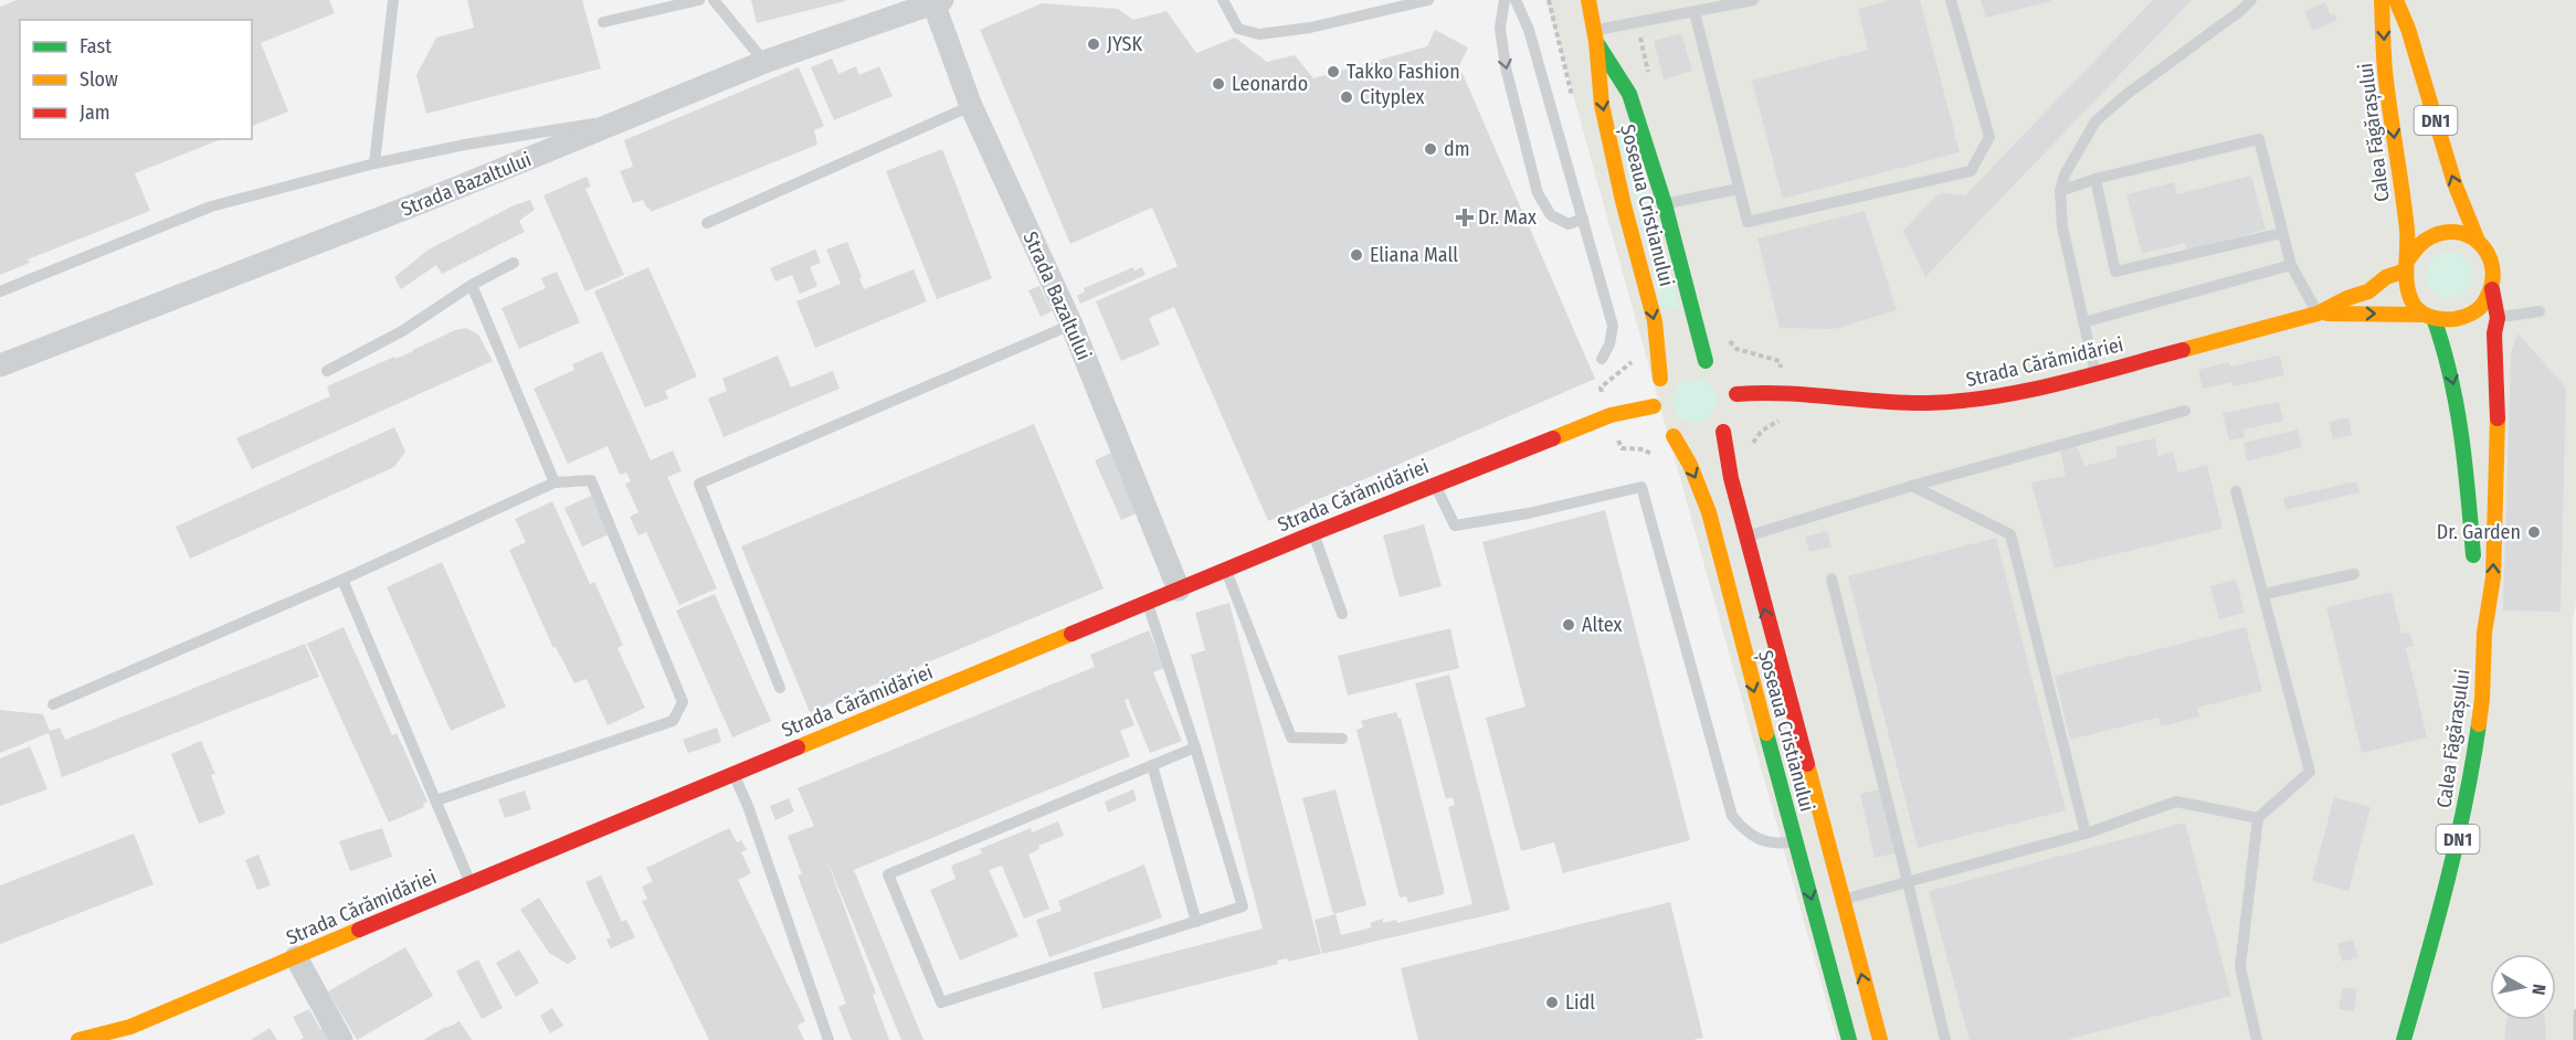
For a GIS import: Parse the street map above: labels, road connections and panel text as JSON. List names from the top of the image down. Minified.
{"streets":{"street":["DN1","Calea Făgărașului","Strada Bazaltului","Șoseaua Cristianului","Strada Cărămidăriei"]},"crossings":[["Calea Făgărașului","Strada Cărămidăriei"],["Strada Bazaltului","Strada Cărămidăriei"],["Șoseaua Cristianului","Strada Cărămidăriei"]],"places":{"other":["JYSK","Takko Fashion","Leonardo","Cityplex","dm","Eliana Mall","Dr. Garden","Altex","Lidl"],"health":["Dr. Max"]},"legend":["Fast","Slow","Jam"],"north":"right"}
